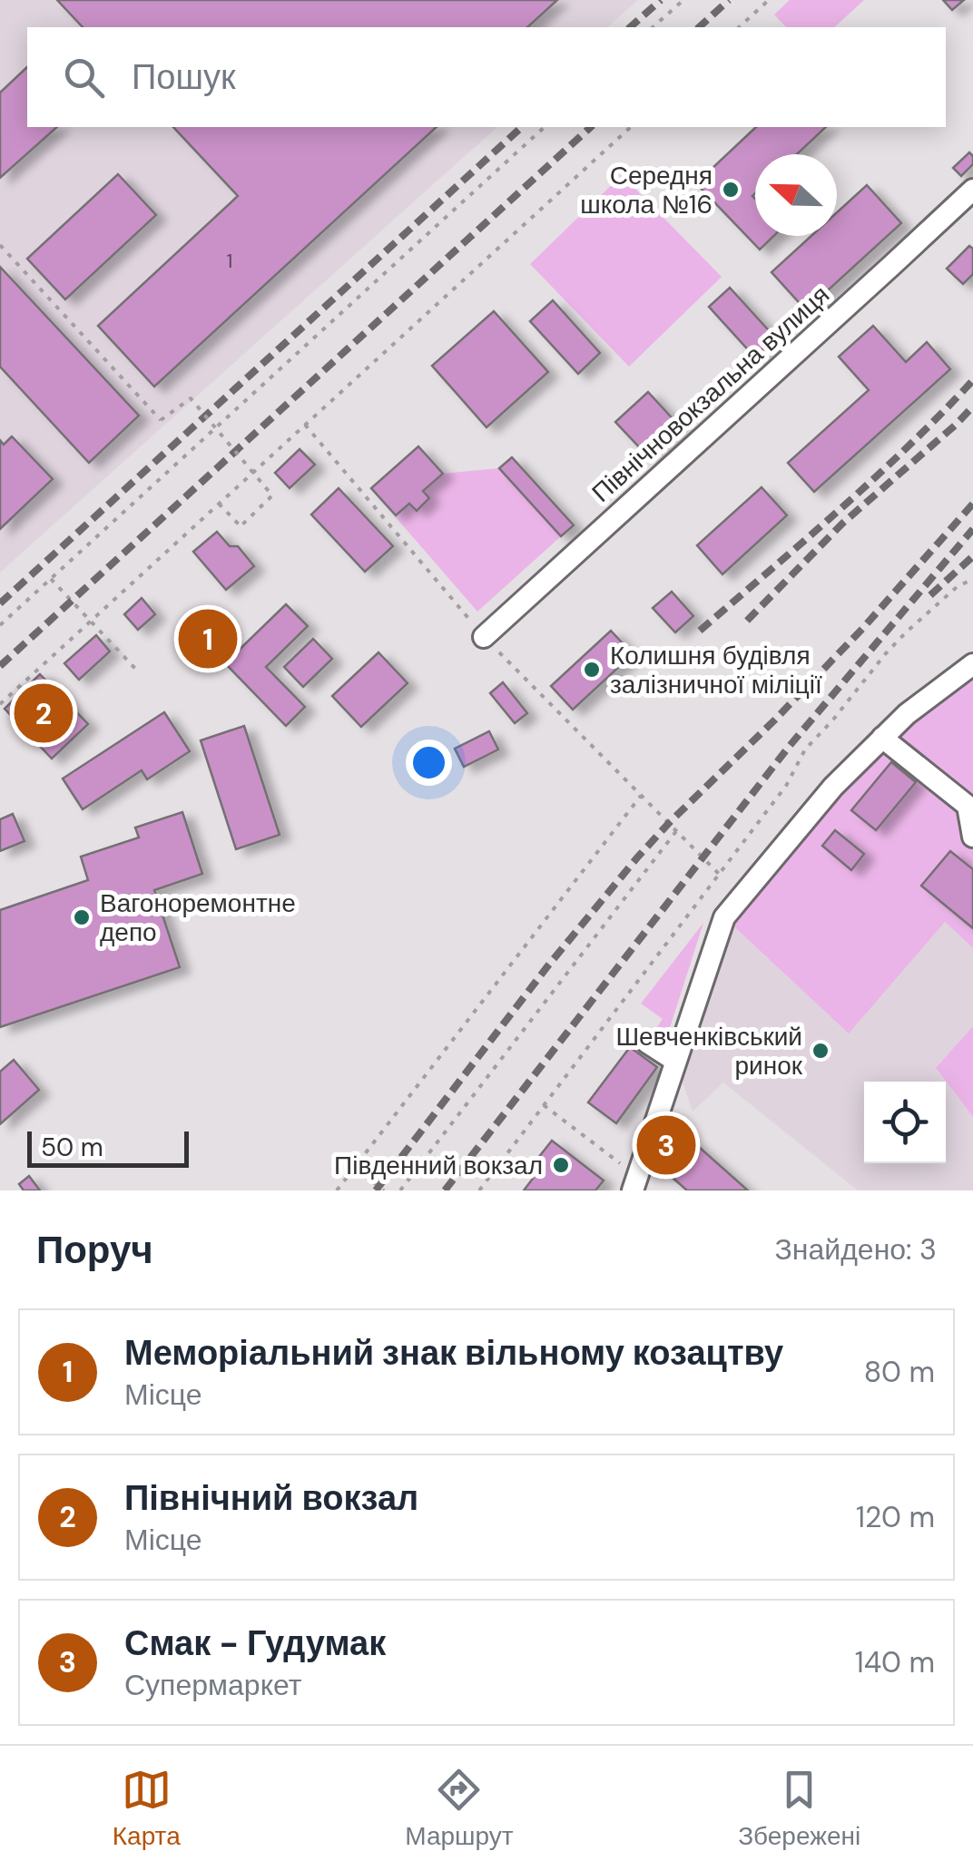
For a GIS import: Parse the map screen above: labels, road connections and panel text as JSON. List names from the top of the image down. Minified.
{"streets":{"street":["Північновокзальна вулиця"]},"places":["Середня школа №16","Колишня будівля залізничної міліції","Вагоноремонтне депо","Шевченківський ринок","Південний вокзал"],"house_numbers":["1"],"scale_bar":"50 m","north":"left","page":{"search":"Пошук","pins":["1","2","3"],"scale":"50 m","heading":["Поруч","Знайдено: 3"],"list":[{"mark":"1","name":"Меморіальний знак вільному козацтву","note":"Місце","value":"80 m"},{"mark":"2","name":"Північний вокзал","note":"Місце","value":"120 m"},{"mark":"3","name":"Смак - Гудумак","note":"Супермаркет","value":"140 m"}],"nav":["Карта","Маршрут","Збережені"]}}
